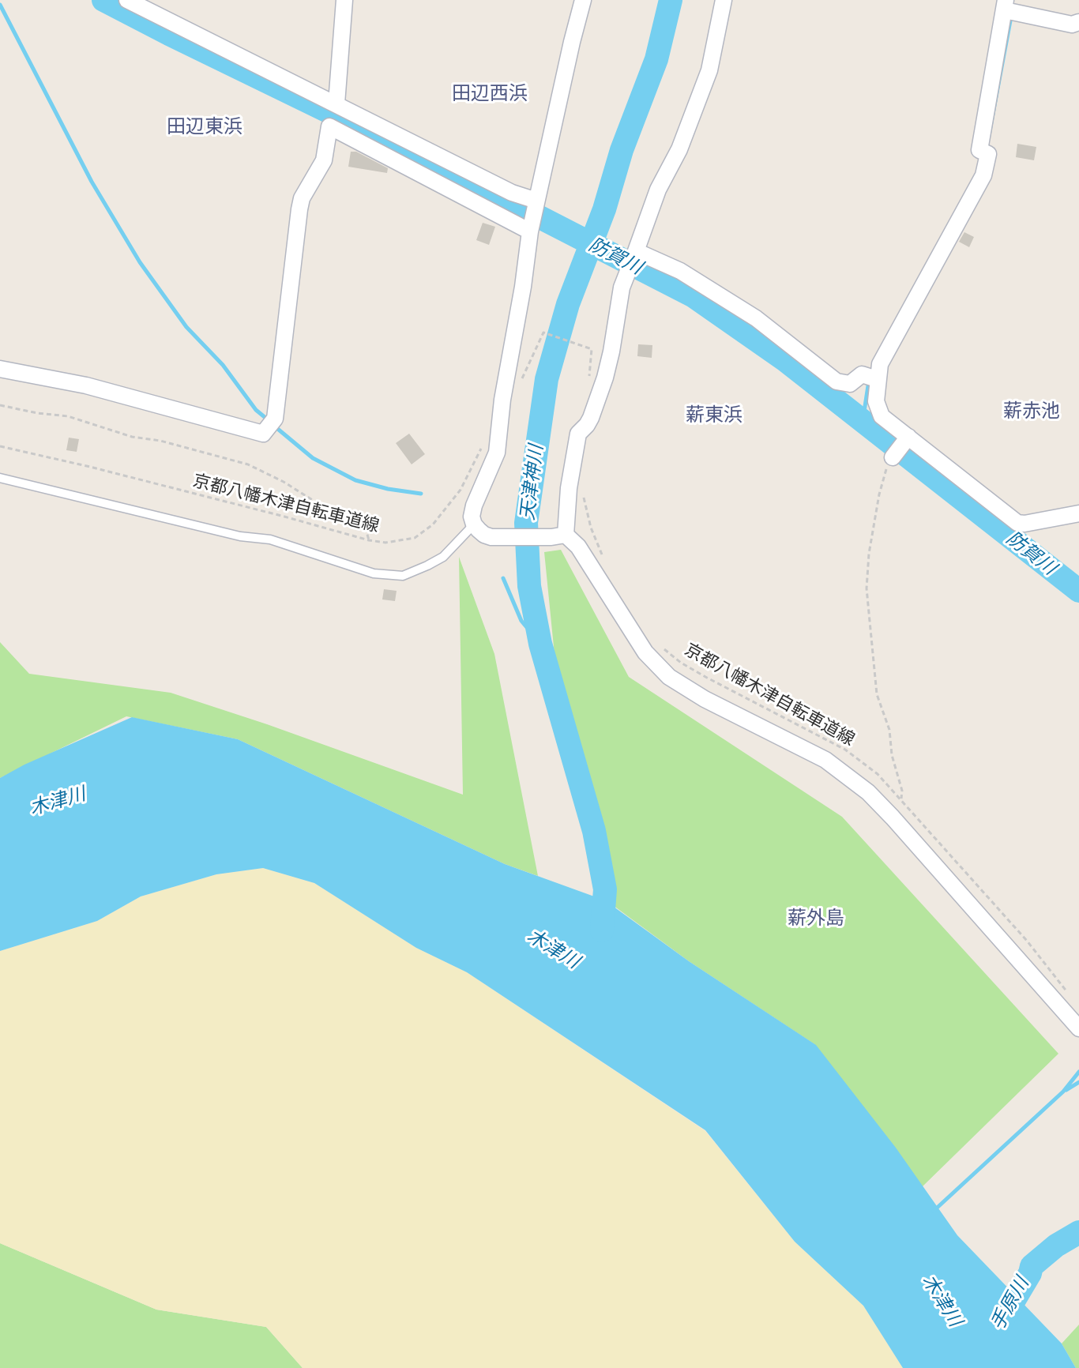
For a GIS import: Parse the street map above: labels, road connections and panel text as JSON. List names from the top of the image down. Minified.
{"streets":{"path":["京都八幡木津自転車道線"]},"districts":["田辺西浜","田辺東浜","薪赤池","薪東浜","薪外島"],"water":["防賀川","天津神川","木津川","手原川"]}
